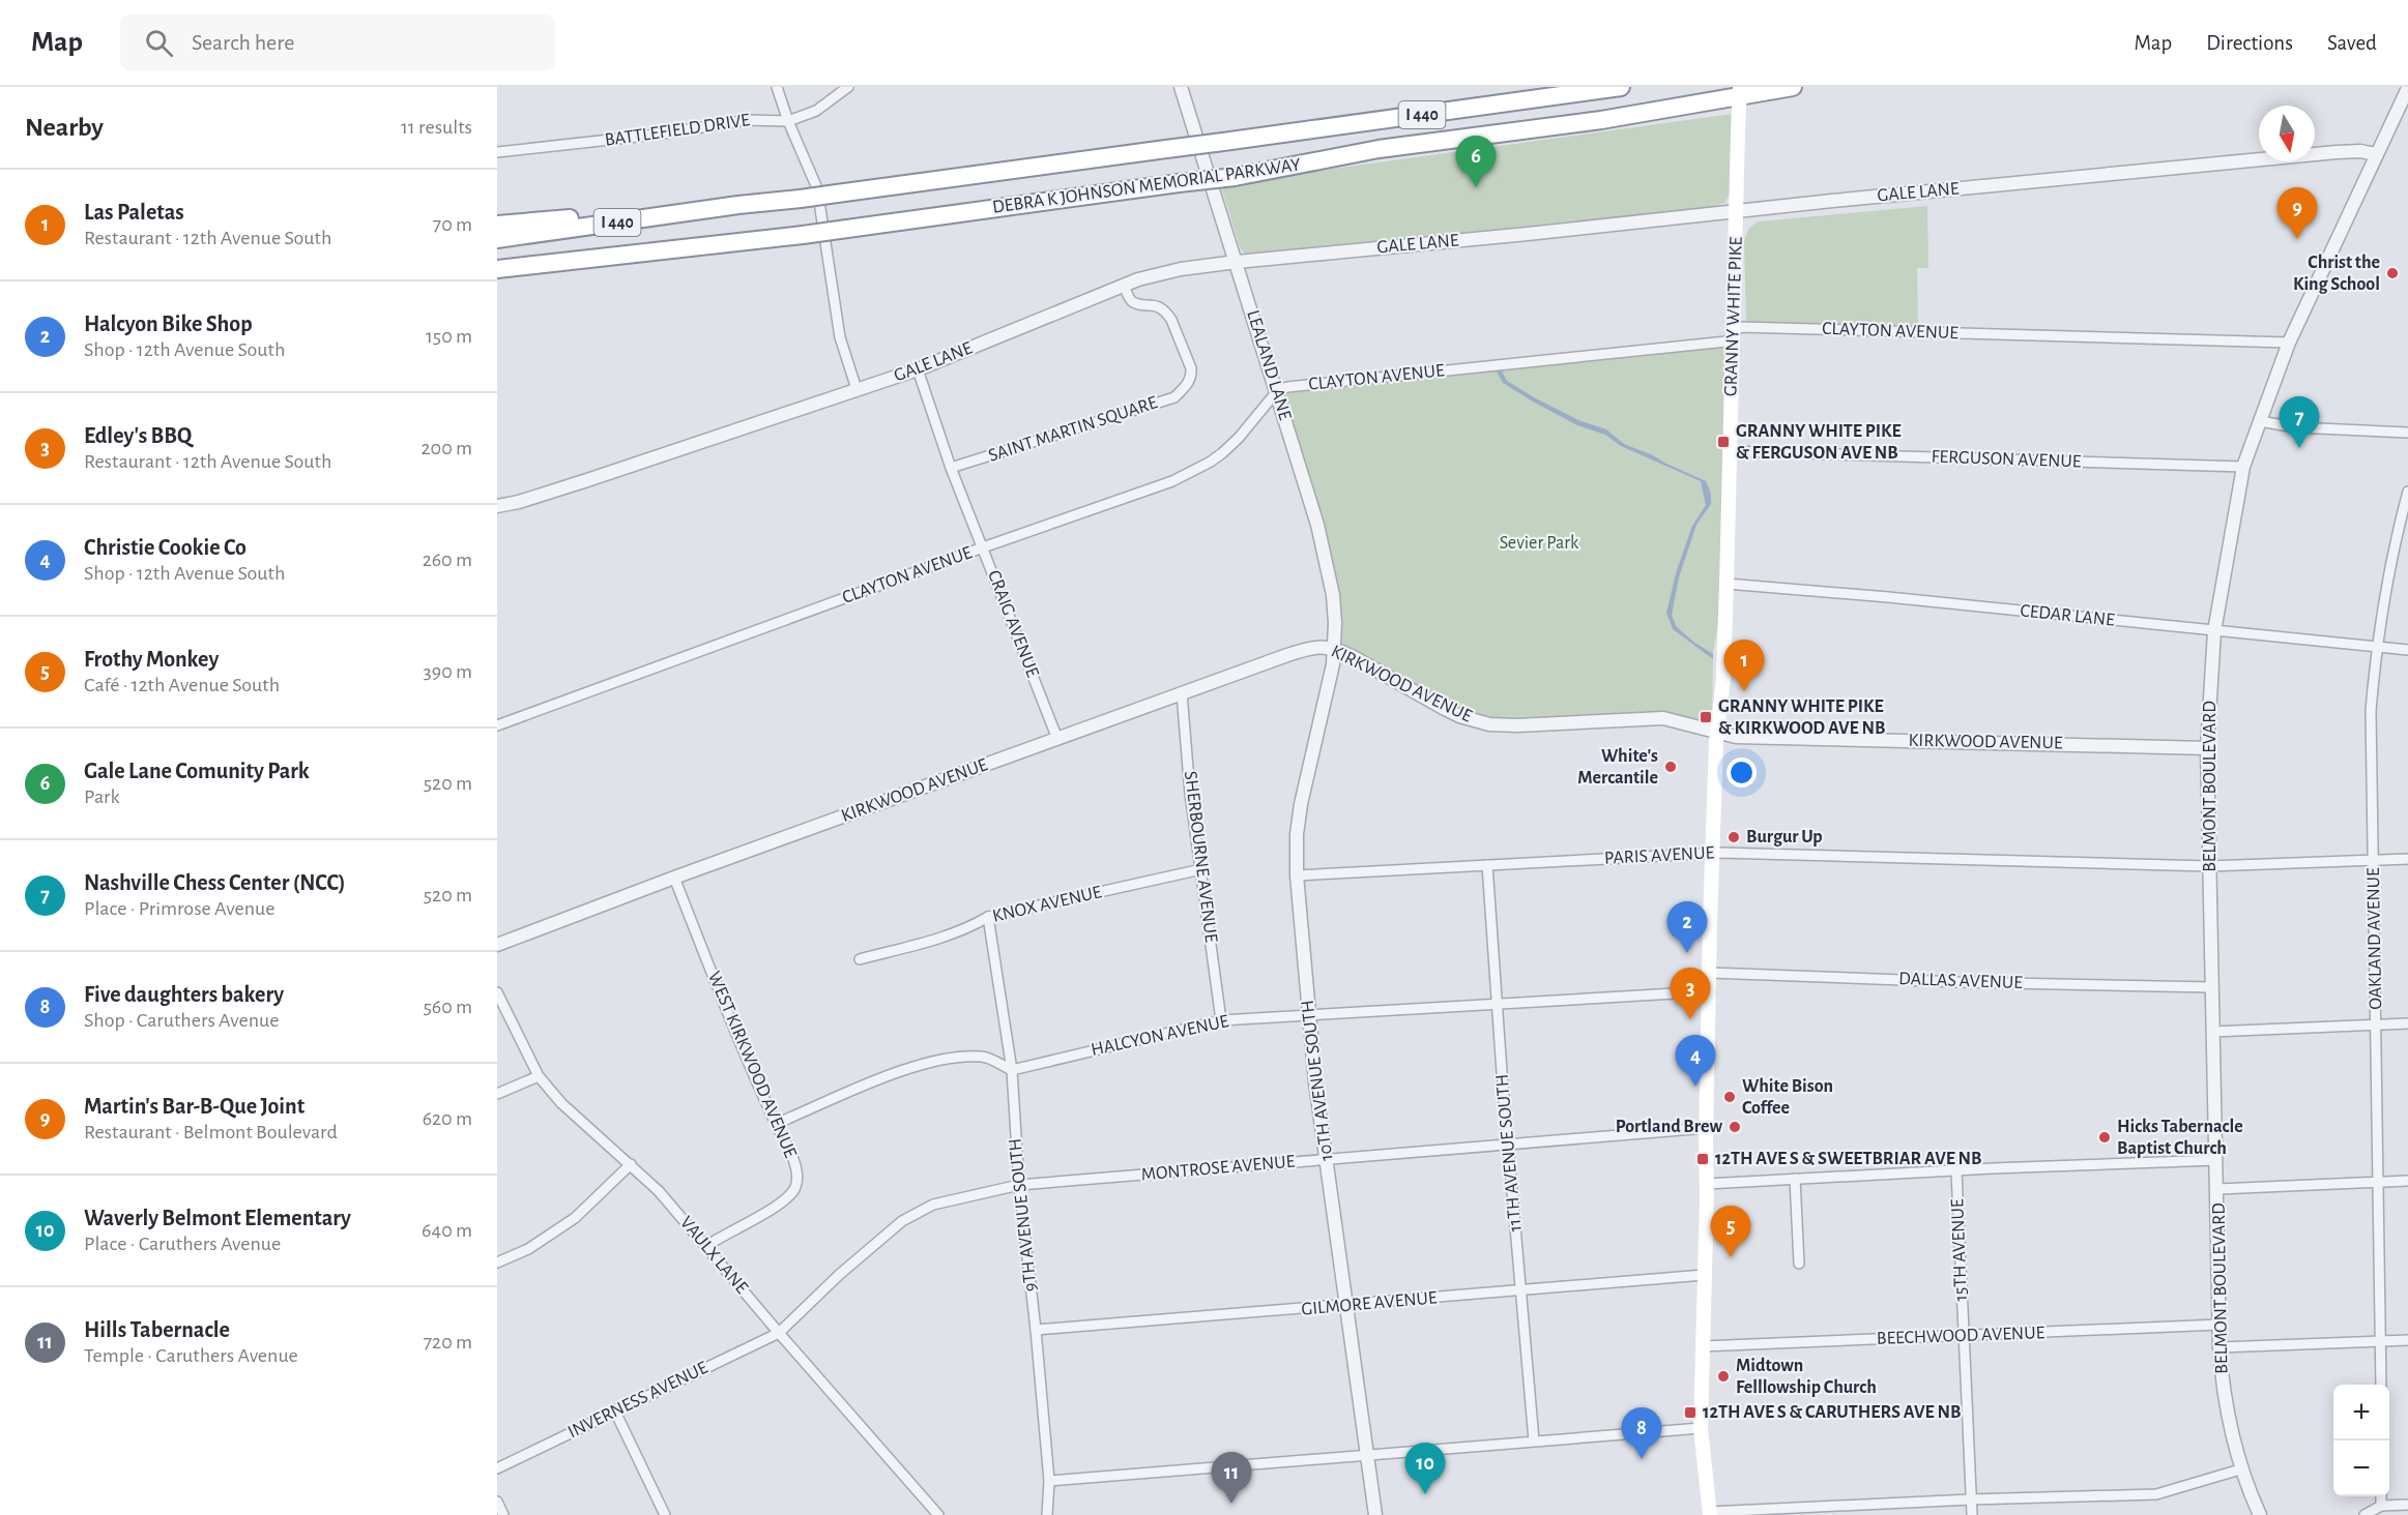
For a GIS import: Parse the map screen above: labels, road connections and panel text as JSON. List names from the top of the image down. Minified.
{"streets":{"highway":["I 440","DEBRA K JOHNSON MEMORIAL PARKWAY"],"main road":["GRANNY WHITE PIKE"],"street":["BATTLEFIELD DRIVE","GALE LANE","CLAYTON AVENUE","LEALAND LANE","SAINT MARTIN SQUARE","FERGUSON AVENUE","CEDAR LANE","CRAIG AVENUE","KIRKWOOD AVENUE","BELMONT BOULEVARD","PARIS AVENUE","SHERBOURNE AVENUE","KNOX AVENUE","OAKLAND AVENUE","DALLAS AVENUE","HALCYON AVENUE","WEST KIRKWOOD AVENUE","10TH AVENUE SOUTH","11TH AVENUE SOUTH","MONTROSE AVENUE","9TH AVENUE SOUTH","15TH AVENUE","VAULX LANE","GILMORE AVENUE","BEECHWOOD AVENUE","INVERNESS AVENUE"]},"crossings":[["GALE LANE","GRANNY WHITE PIKE"],["GALE LANE","LEALAND LANE"],["GALE LANE","SAINT MARTIN SQUARE"],["GALE LANE","CRAIG AVENUE"],["GALE LANE","BELMONT BOULEVARD"],["GRANNY WHITE PIKE","CLAYTON AVENUE"],["GRANNY WHITE PIKE","FERGUSON AVENUE"],["GRANNY WHITE PIKE","CEDAR LANE"],["GRANNY WHITE PIKE","KIRKWOOD AVENUE"],["GRANNY WHITE PIKE","PARIS AVENUE"],["GRANNY WHITE PIKE","DALLAS AVENUE"],["GRANNY WHITE PIKE","HALCYON AVENUE"],["GRANNY WHITE PIKE","MONTROSE AVENUE"],["GRANNY WHITE PIKE","GILMORE AVENUE"],["GRANNY WHITE PIKE","BEECHWOOD AVENUE"],["CLAYTON AVENUE","LEALAND LANE"],["CLAYTON AVENUE","CRAIG AVENUE"],["CLAYTON AVENUE","BELMONT BOULEVARD"],["LEALAND LANE","KIRKWOOD AVENUE"],["LEALAND LANE","10TH AVENUE SOUTH"],["SAINT MARTIN SQUARE","CRAIG AVENUE"],["FERGUSON AVENUE","BELMONT BOULEVARD"],["CEDAR LANE","BELMONT BOULEVARD"],["CEDAR LANE","OAKLAND AVENUE"],["CRAIG AVENUE","KIRKWOOD AVENUE"],["KIRKWOOD AVENUE","BELMONT BOULEVARD"],["KIRKWOOD AVENUE","SHERBOURNE AVENUE"],["KIRKWOOD AVENUE","WEST KIRKWOOD AVENUE"],["KIRKWOOD AVENUE","10TH AVENUE SOUTH"],["BELMONT BOULEVARD","PARIS AVENUE"],["BELMONT BOULEVARD","DALLAS AVENUE"],["BELMONT BOULEVARD","BEECHWOOD AVENUE"],["PARIS AVENUE","OAKLAND AVENUE"],["PARIS AVENUE","10TH AVENUE SOUTH"],["PARIS AVENUE","11TH AVENUE SOUTH"],["SHERBOURNE AVENUE","KNOX AVENUE"],["SHERBOURNE AVENUE","HALCYON AVENUE"],["KNOX AVENUE","9TH AVENUE SOUTH"],["HALCYON AVENUE","10TH AVENUE SOUTH"],["HALCYON AVENUE","11TH AVENUE SOUTH"],["HALCYON AVENUE","9TH AVENUE SOUTH"],["WEST KIRKWOOD AVENUE","VAULX LANE"],["10TH AVENUE SOUTH","MONTROSE AVENUE"],["10TH AVENUE SOUTH","GILMORE AVENUE"],["11TH AVENUE SOUTH","MONTROSE AVENUE"],["11TH AVENUE SOUTH","GILMORE AVENUE"],["MONTROSE AVENUE","9TH AVENUE SOUTH"],["MONTROSE AVENUE","VAULX LANE"],["MONTROSE AVENUE","INVERNESS AVENUE"],["9TH AVENUE SOUTH","GILMORE AVENUE"],["15TH AVENUE","BEECHWOOD AVENUE"],["VAULX LANE","INVERNESS AVENUE"]],"parks":["Sevier Park"],"places":{"other":["Christ the King School","White's Mercantile","Burgur Up","White Bison Coffee","Portland Brew","Hicks Tabernacle Baptist Church","Midtown Felllowship Church"],"transit":["GRANNY WHITE PIKE & FERGUSON AVE NB","GRANNY WHITE PIKE & KIRKWOOD AVE NB","12TH AVE S & SWEETBRIAR AVE NB","12TH AVE S & CARUTHERS AVE NB"]},"north":"bottom","page":{"header":"Map","search":"Search here","nav":["Map","Directions","Saved"],"heading":["Nearby","11 results"],"pins":["6","9","7","1","2","3","4","5","8","10","11"],"list":[{"mark":"1","name":"Las Paletas","note":"Restaurant · 12th Avenue South","value":"70 m"},{"mark":"2","name":"Halcyon Bike Shop","note":"Shop · 12th Avenue South","value":"150 m"},{"mark":"3","name":"Edley's BBQ","note":"Restaurant · 12th Avenue South","value":"200 m"},{"mark":"4","name":"Christie Cookie Co","note":"Shop · 12th Avenue South","value":"260 m"},{"mark":"5","name":"Frothy Monkey","note":"Café · 12th Avenue South","value":"390 m"},{"mark":"6","name":"Gale Lane Comunity Park","note":"Park","value":"520 m"},{"mark":"7","name":"Nashville Chess Center (NCC)","note":"Place · Primrose Avenue","value":"520 m"},{"mark":"8","name":"Five daughters bakery","note":"Shop · Caruthers Avenue","value":"560 m"},{"mark":"9","name":"Martin's Bar-B-Que Joint","note":"Restaurant · Belmont Boulevard","value":"620 m"},{"mark":"10","name":"Waverly Belmont Elementary","note":"Place · Caruthers Avenue","value":"640 m"},{"mark":"11","name":"Hills Tabernacle","note":"Temple · Caruthers Avenue","value":"720 m"}],"map_buttons":["+","−"]}}
